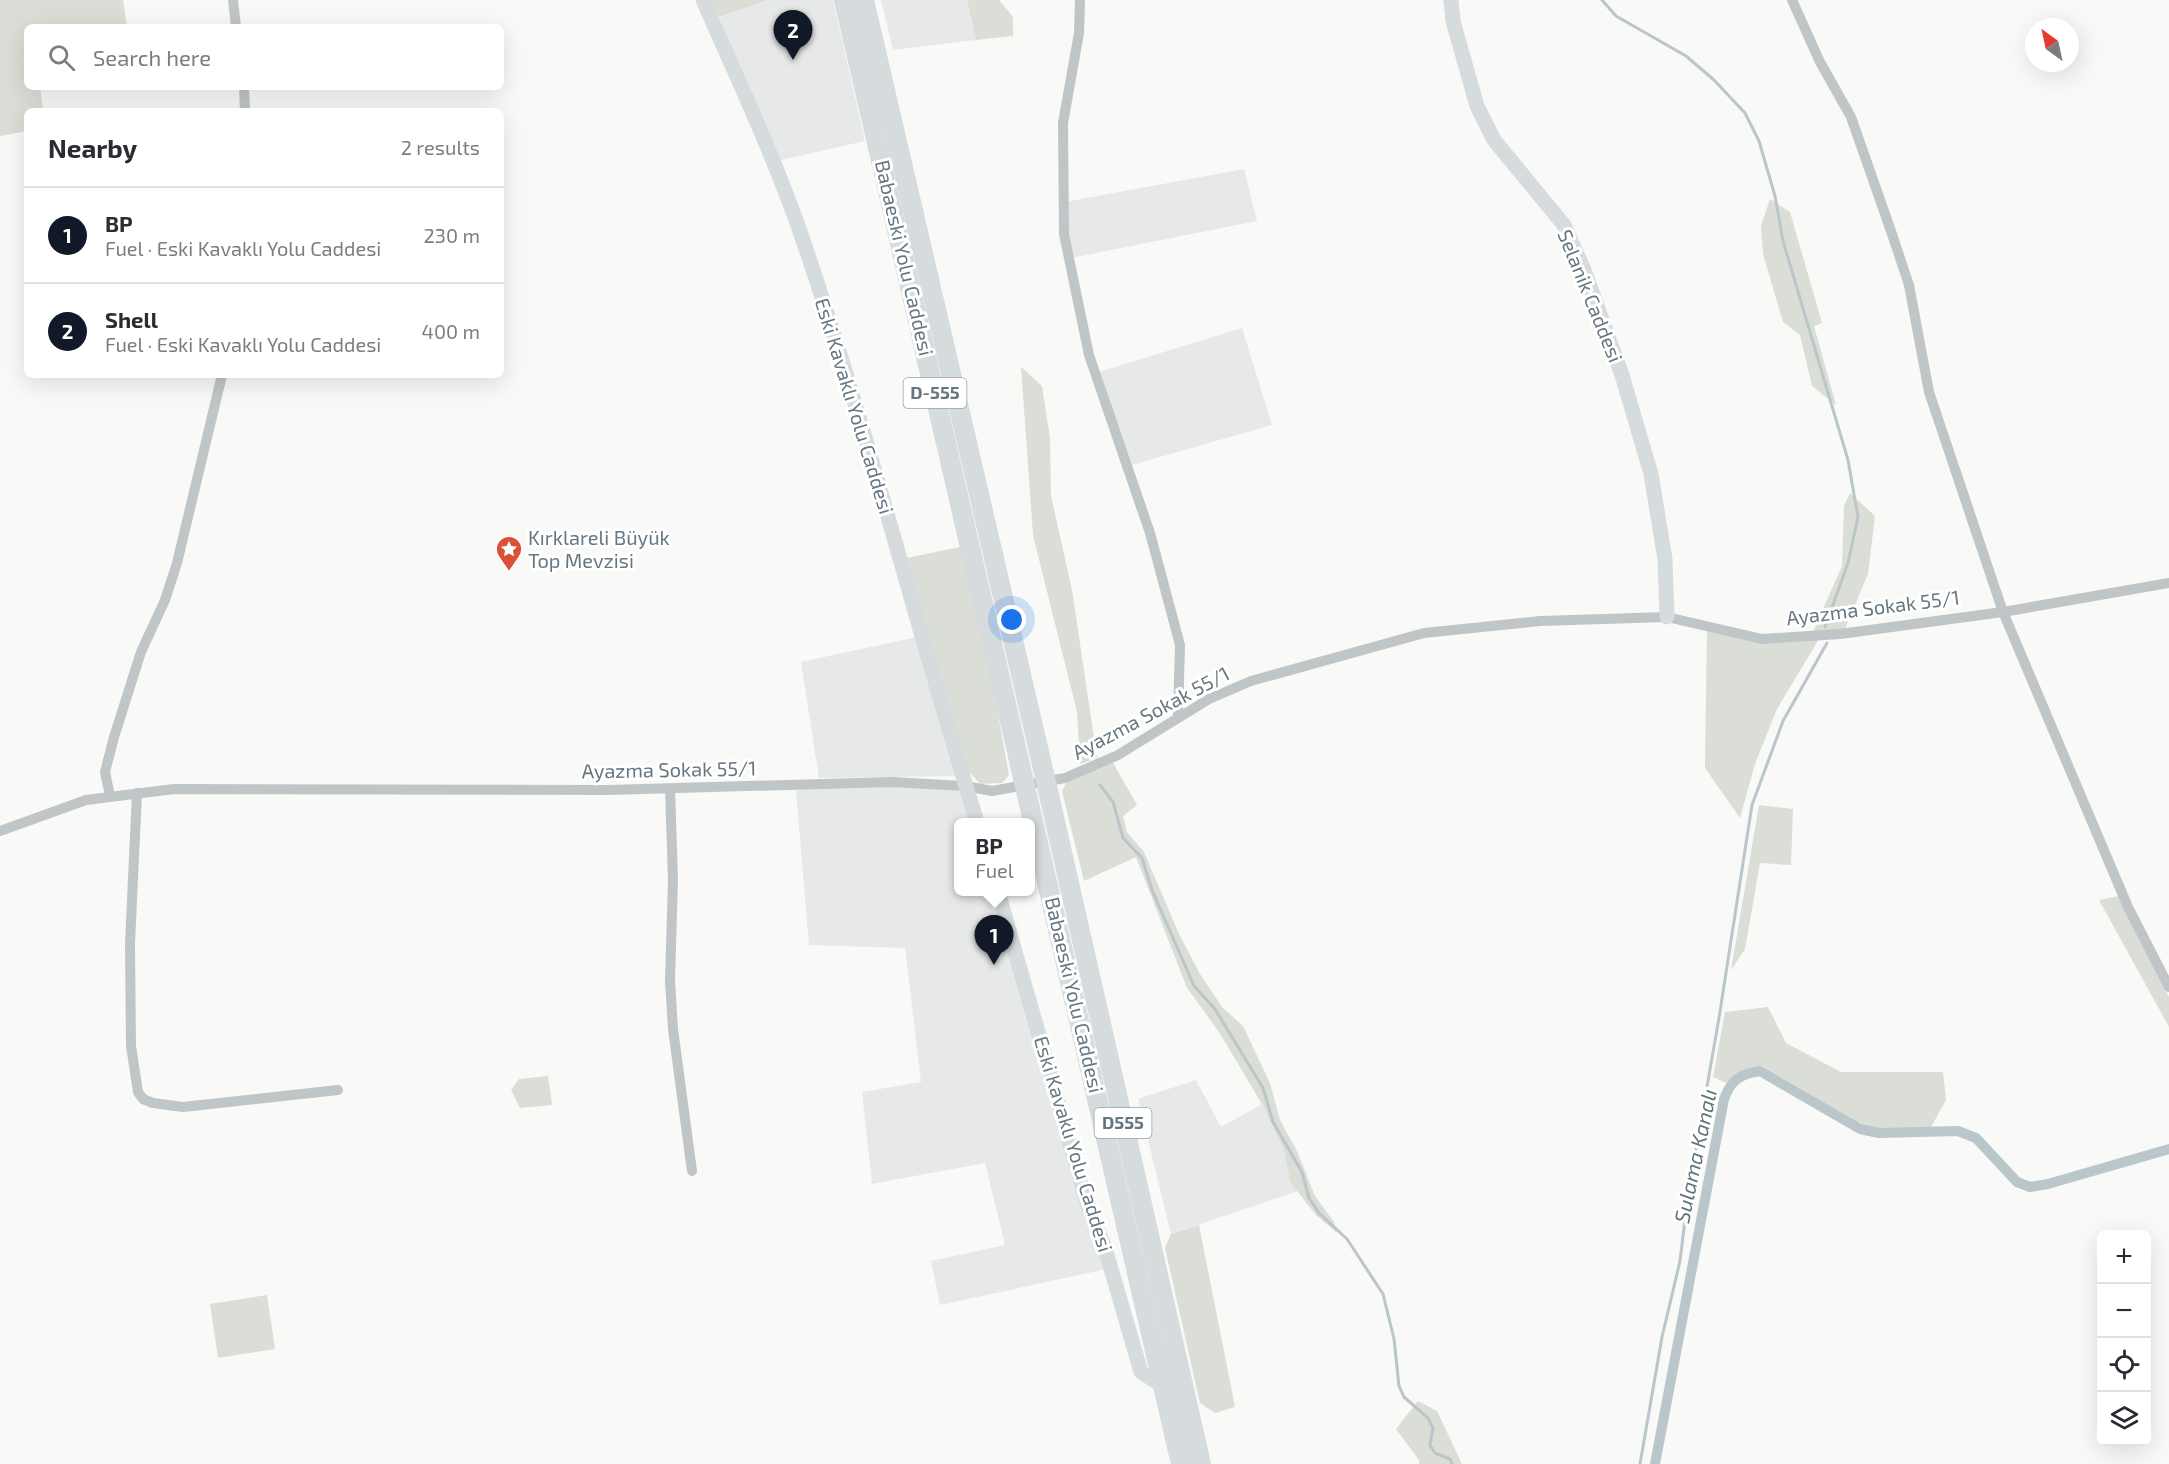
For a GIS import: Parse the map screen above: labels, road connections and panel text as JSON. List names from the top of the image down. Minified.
{"streets":{"highway":["Babaeski Yolu Caddesi","D-555","D555"],"street":["Selanik Caddesi","Eski Kavaklı Yolu Caddesi","Ayazma Sokak 55/1"]},"crossings":[["Babaeski Yolu Caddesi","Eski Kavaklı Yolu Caddesi"],["Babaeski Yolu Caddesi","Ayazma Sokak 55/1"],["Selanik Caddesi","Ayazma Sokak 55/1"],["Eski Kavaklı Yolu Caddesi","Ayazma Sokak 55/1"]],"water":["Sulama Kanalı"],"places":{"place":["Kırklareli Büyük Top Mevzisi"]},"north":"top left","page":{"pins":["2","1"],"search":"Search here","heading":["Nearby","2 results"],"list":[{"mark":"1","name":"BP","note":"Fuel · Eski Kavaklı Yolu Caddesi","value":"230 m"},{"mark":"2","name":"Shell","note":"Fuel · Eski Kavaklı Yolu Caddesi","value":"400 m"}],"popup":["BP","Fuel"],"map_buttons":["+","−"]}}
